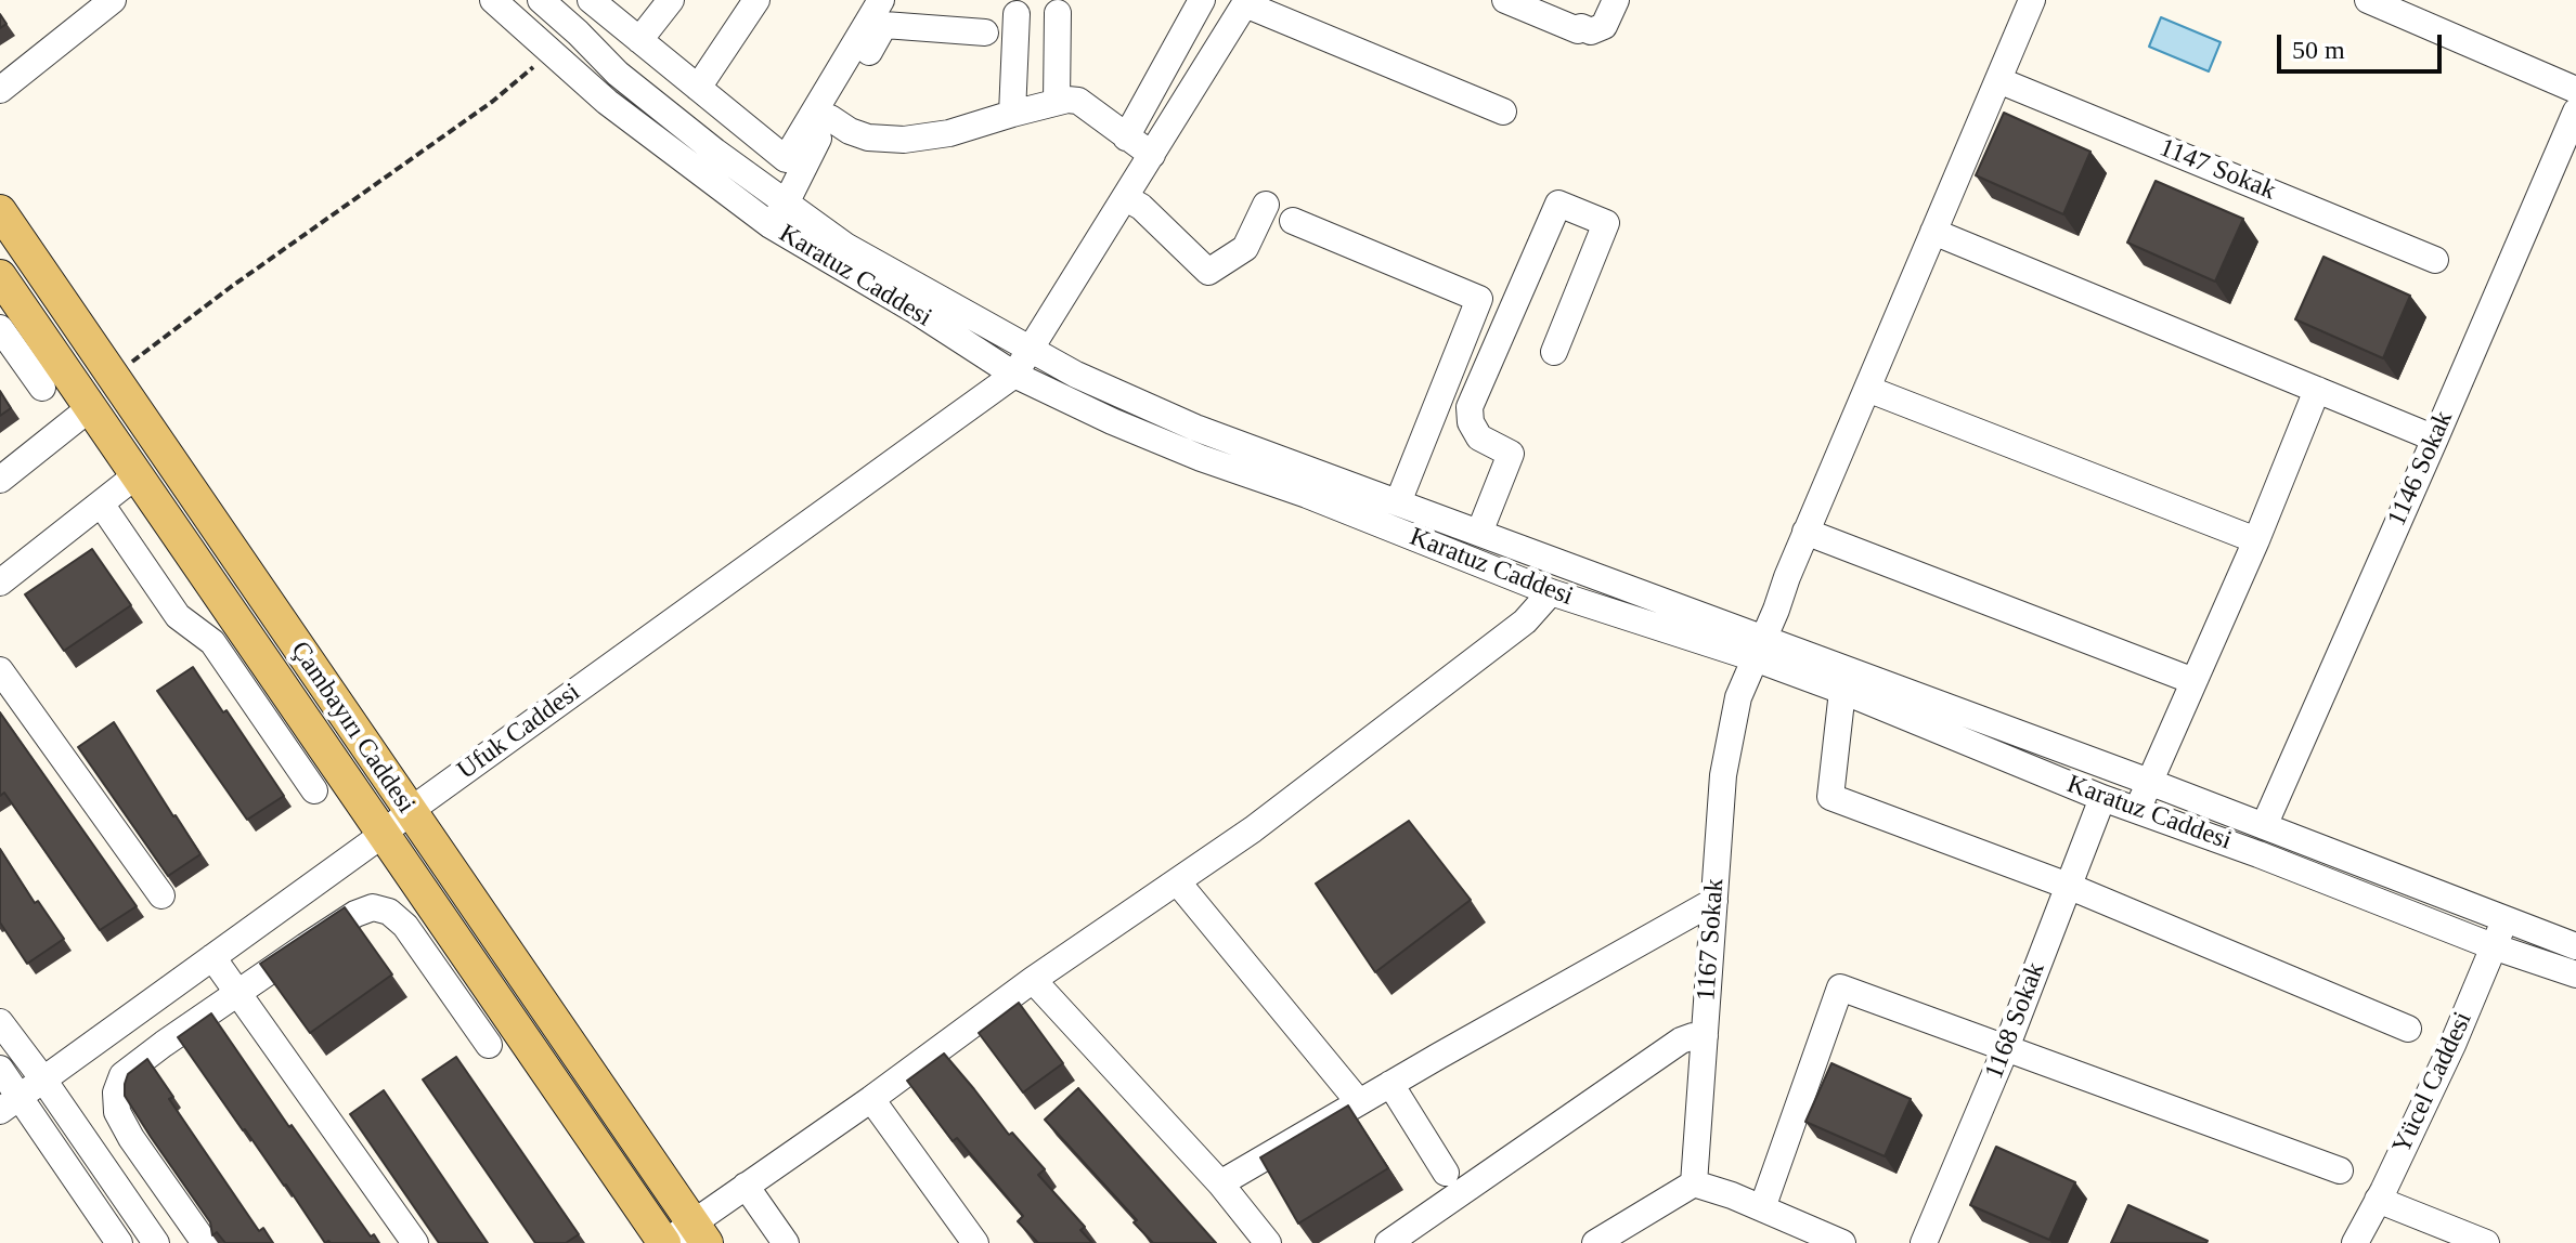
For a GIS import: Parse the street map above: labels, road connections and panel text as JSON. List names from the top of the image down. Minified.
{"streets":{"main road":["Çambayırı Caddesi"],"street":["1147 Sokak","Karatuz Caddesi","1146 Sokak","Ufuk Caddesi","1167 Sokak","1168 Sokak","Yücel Caddesi"]},"crossings":[["1147 Sokak","1167 Sokak"],["Karatuz Caddesi","1146 Sokak"],["Karatuz Caddesi","Ufuk Caddesi"],["Karatuz Caddesi","1167 Sokak"],["Karatuz Caddesi","1168 Sokak"],["Karatuz Caddesi","Yücel Caddesi"],["Çambayırı Caddesi","Ufuk Caddesi"]],"scale_bar":"50 m"}
